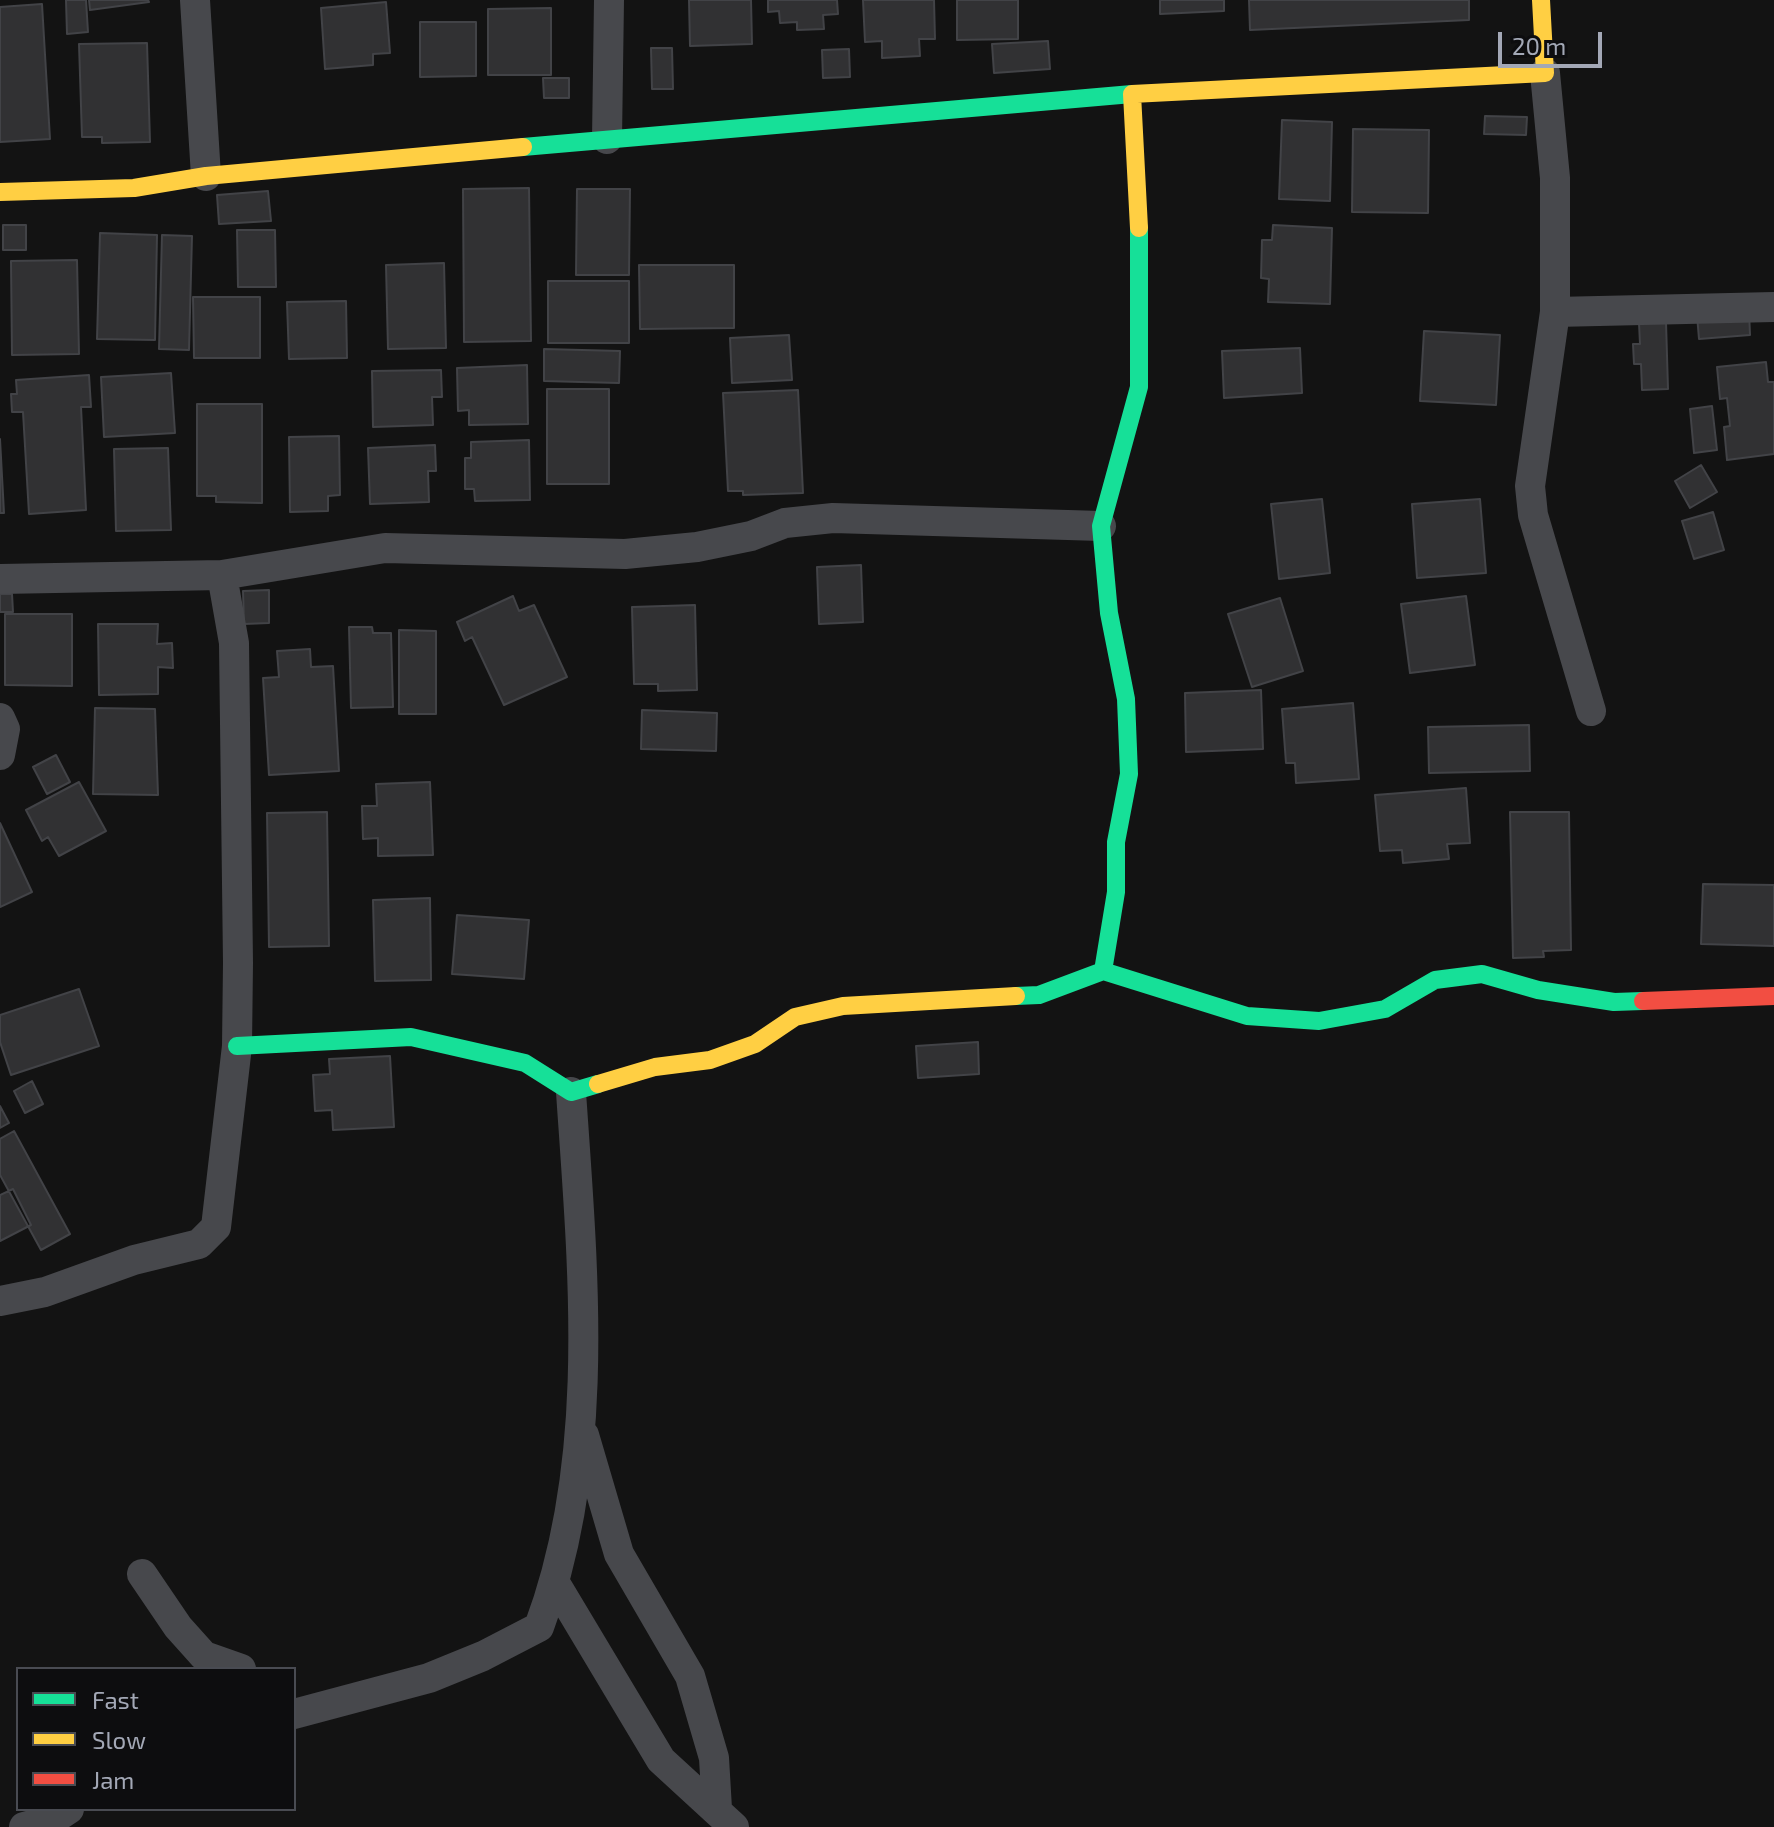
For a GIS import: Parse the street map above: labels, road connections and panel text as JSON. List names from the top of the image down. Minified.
{"legend":["Fast","Slow","Jam"],"scale_bar":"20 m"}
